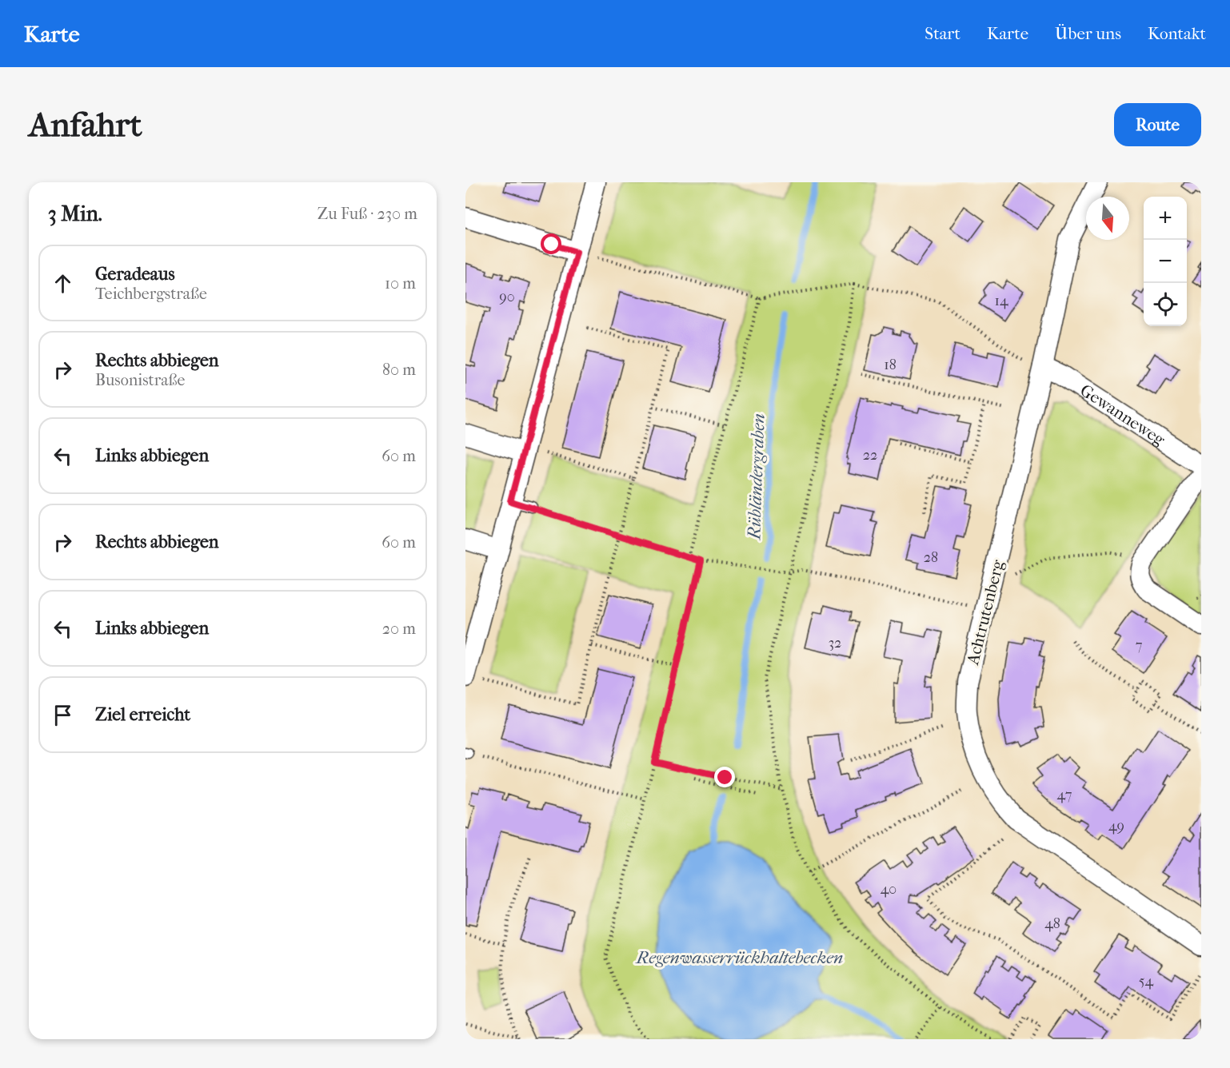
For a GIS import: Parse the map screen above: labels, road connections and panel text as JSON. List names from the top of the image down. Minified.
{"streets":{"street":["Gewanneweg","Achtrutenberg"]},"crossings":[["Gewanneweg","Achtrutenberg"]],"water":["Rübländergraben","Regenwasserrückhaltebecken"],"house_numbers":["90","14","18","22","28","32","7","47","49","40","48","54"],"north":"bottom","page":{"header":"Karte","nav":["Start","Karte","Über uns","Kontakt"],"buttons":"Route","title":"Anfahrt","heading":["3 Min.","Zu Fuß · 230 m"],"map_buttons":["+","−"],"list":[["Geradeaus","Teichbergstraße","10 m"],["Rechts abbiegen","Busonistraße","80 m"],["Links abbiegen","60 m"],["Rechts abbiegen","60 m"],["Links abbiegen","20 m"],"Ziel erreicht"]}}
